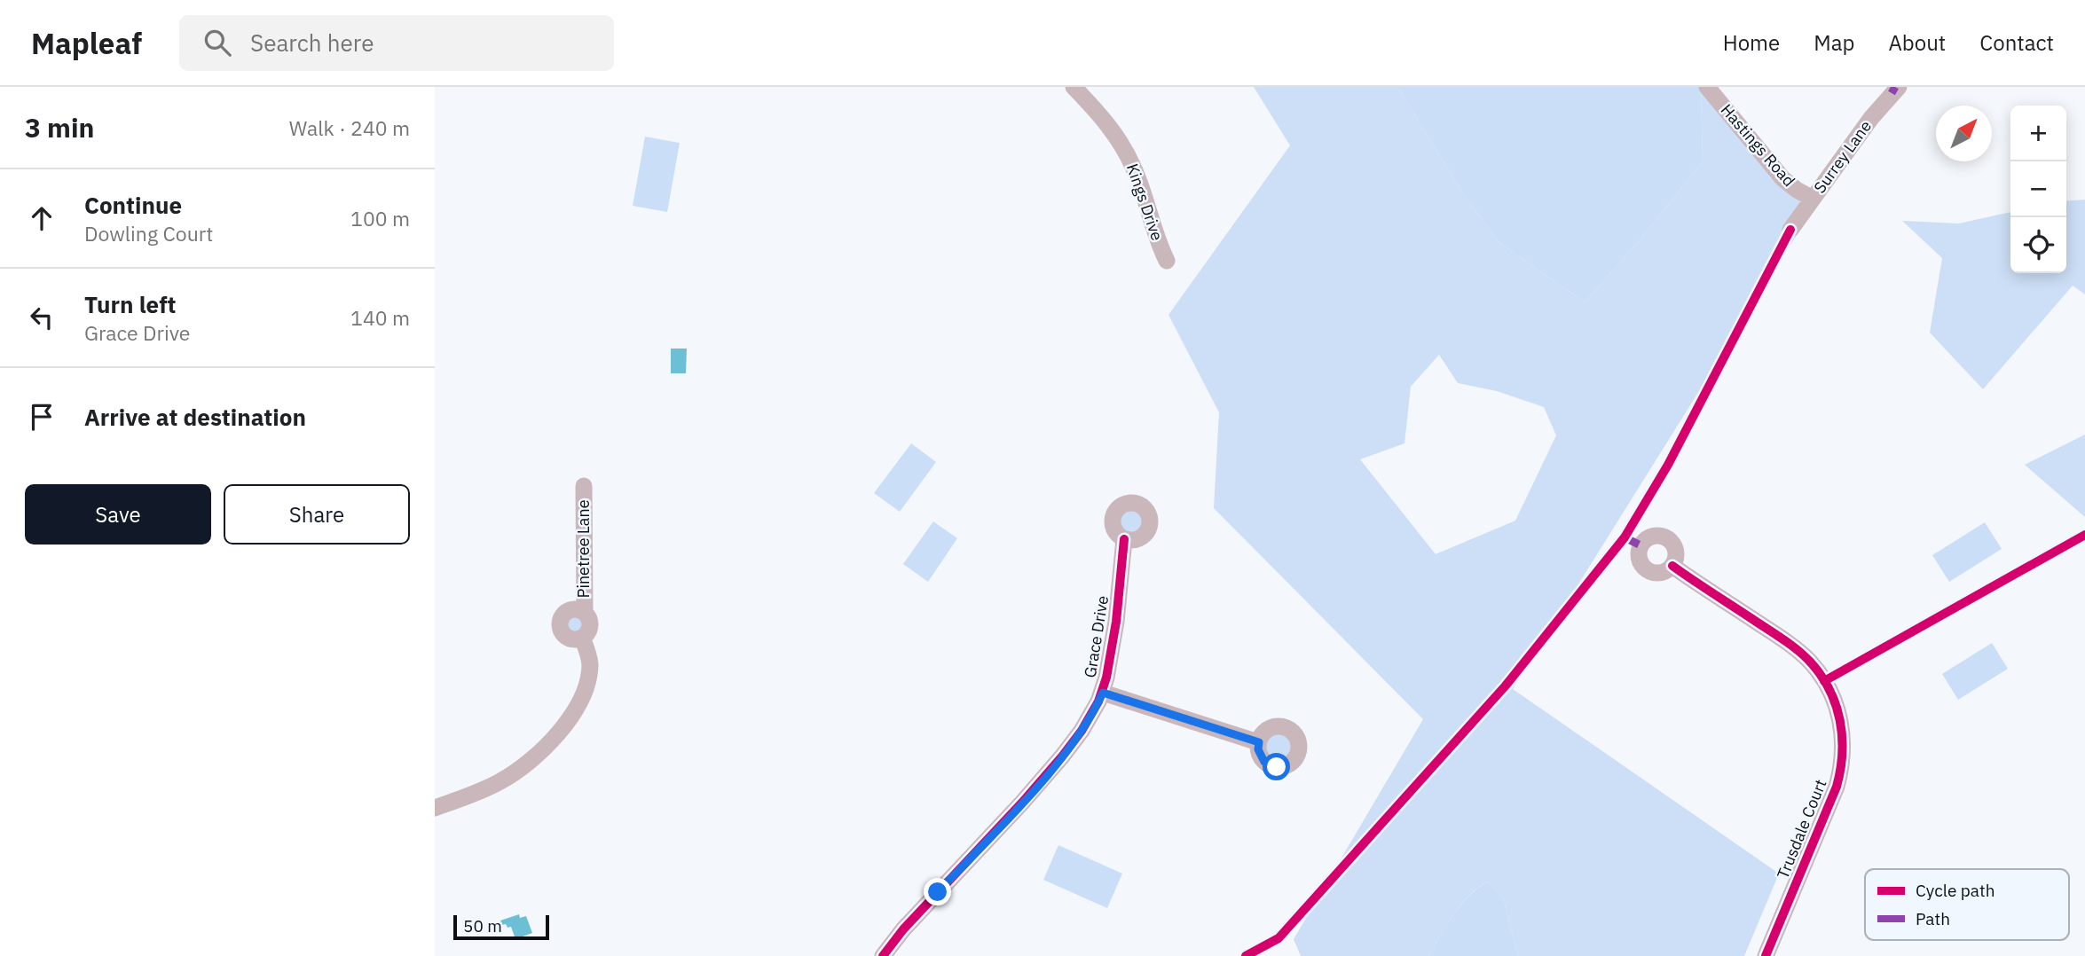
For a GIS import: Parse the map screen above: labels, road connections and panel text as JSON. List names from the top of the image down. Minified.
{"streets":{"street":["Hastings Road","Surrey Lane","Kings Drive","Pinetree Lane","Grace Drive","Trusdale Court"]},"crossings":[["Hastings Road","Surrey Lane"]],"legend":["Cycle path","Path"],"scale_bar":"50 m","north":"top right","page":{"header":"Mapleaf","search":"Search here","nav":["Home","Map","About","Contact"],"heading":["3 min","Walk · 240 m"],"map_buttons":["+","−"],"list":[["Continue","Dowling Court","100 m"],["Turn left","Grace Drive","140 m"],"Arrive at destination"],"buttons":["Save","Share"],"scale":"50 m"}}
